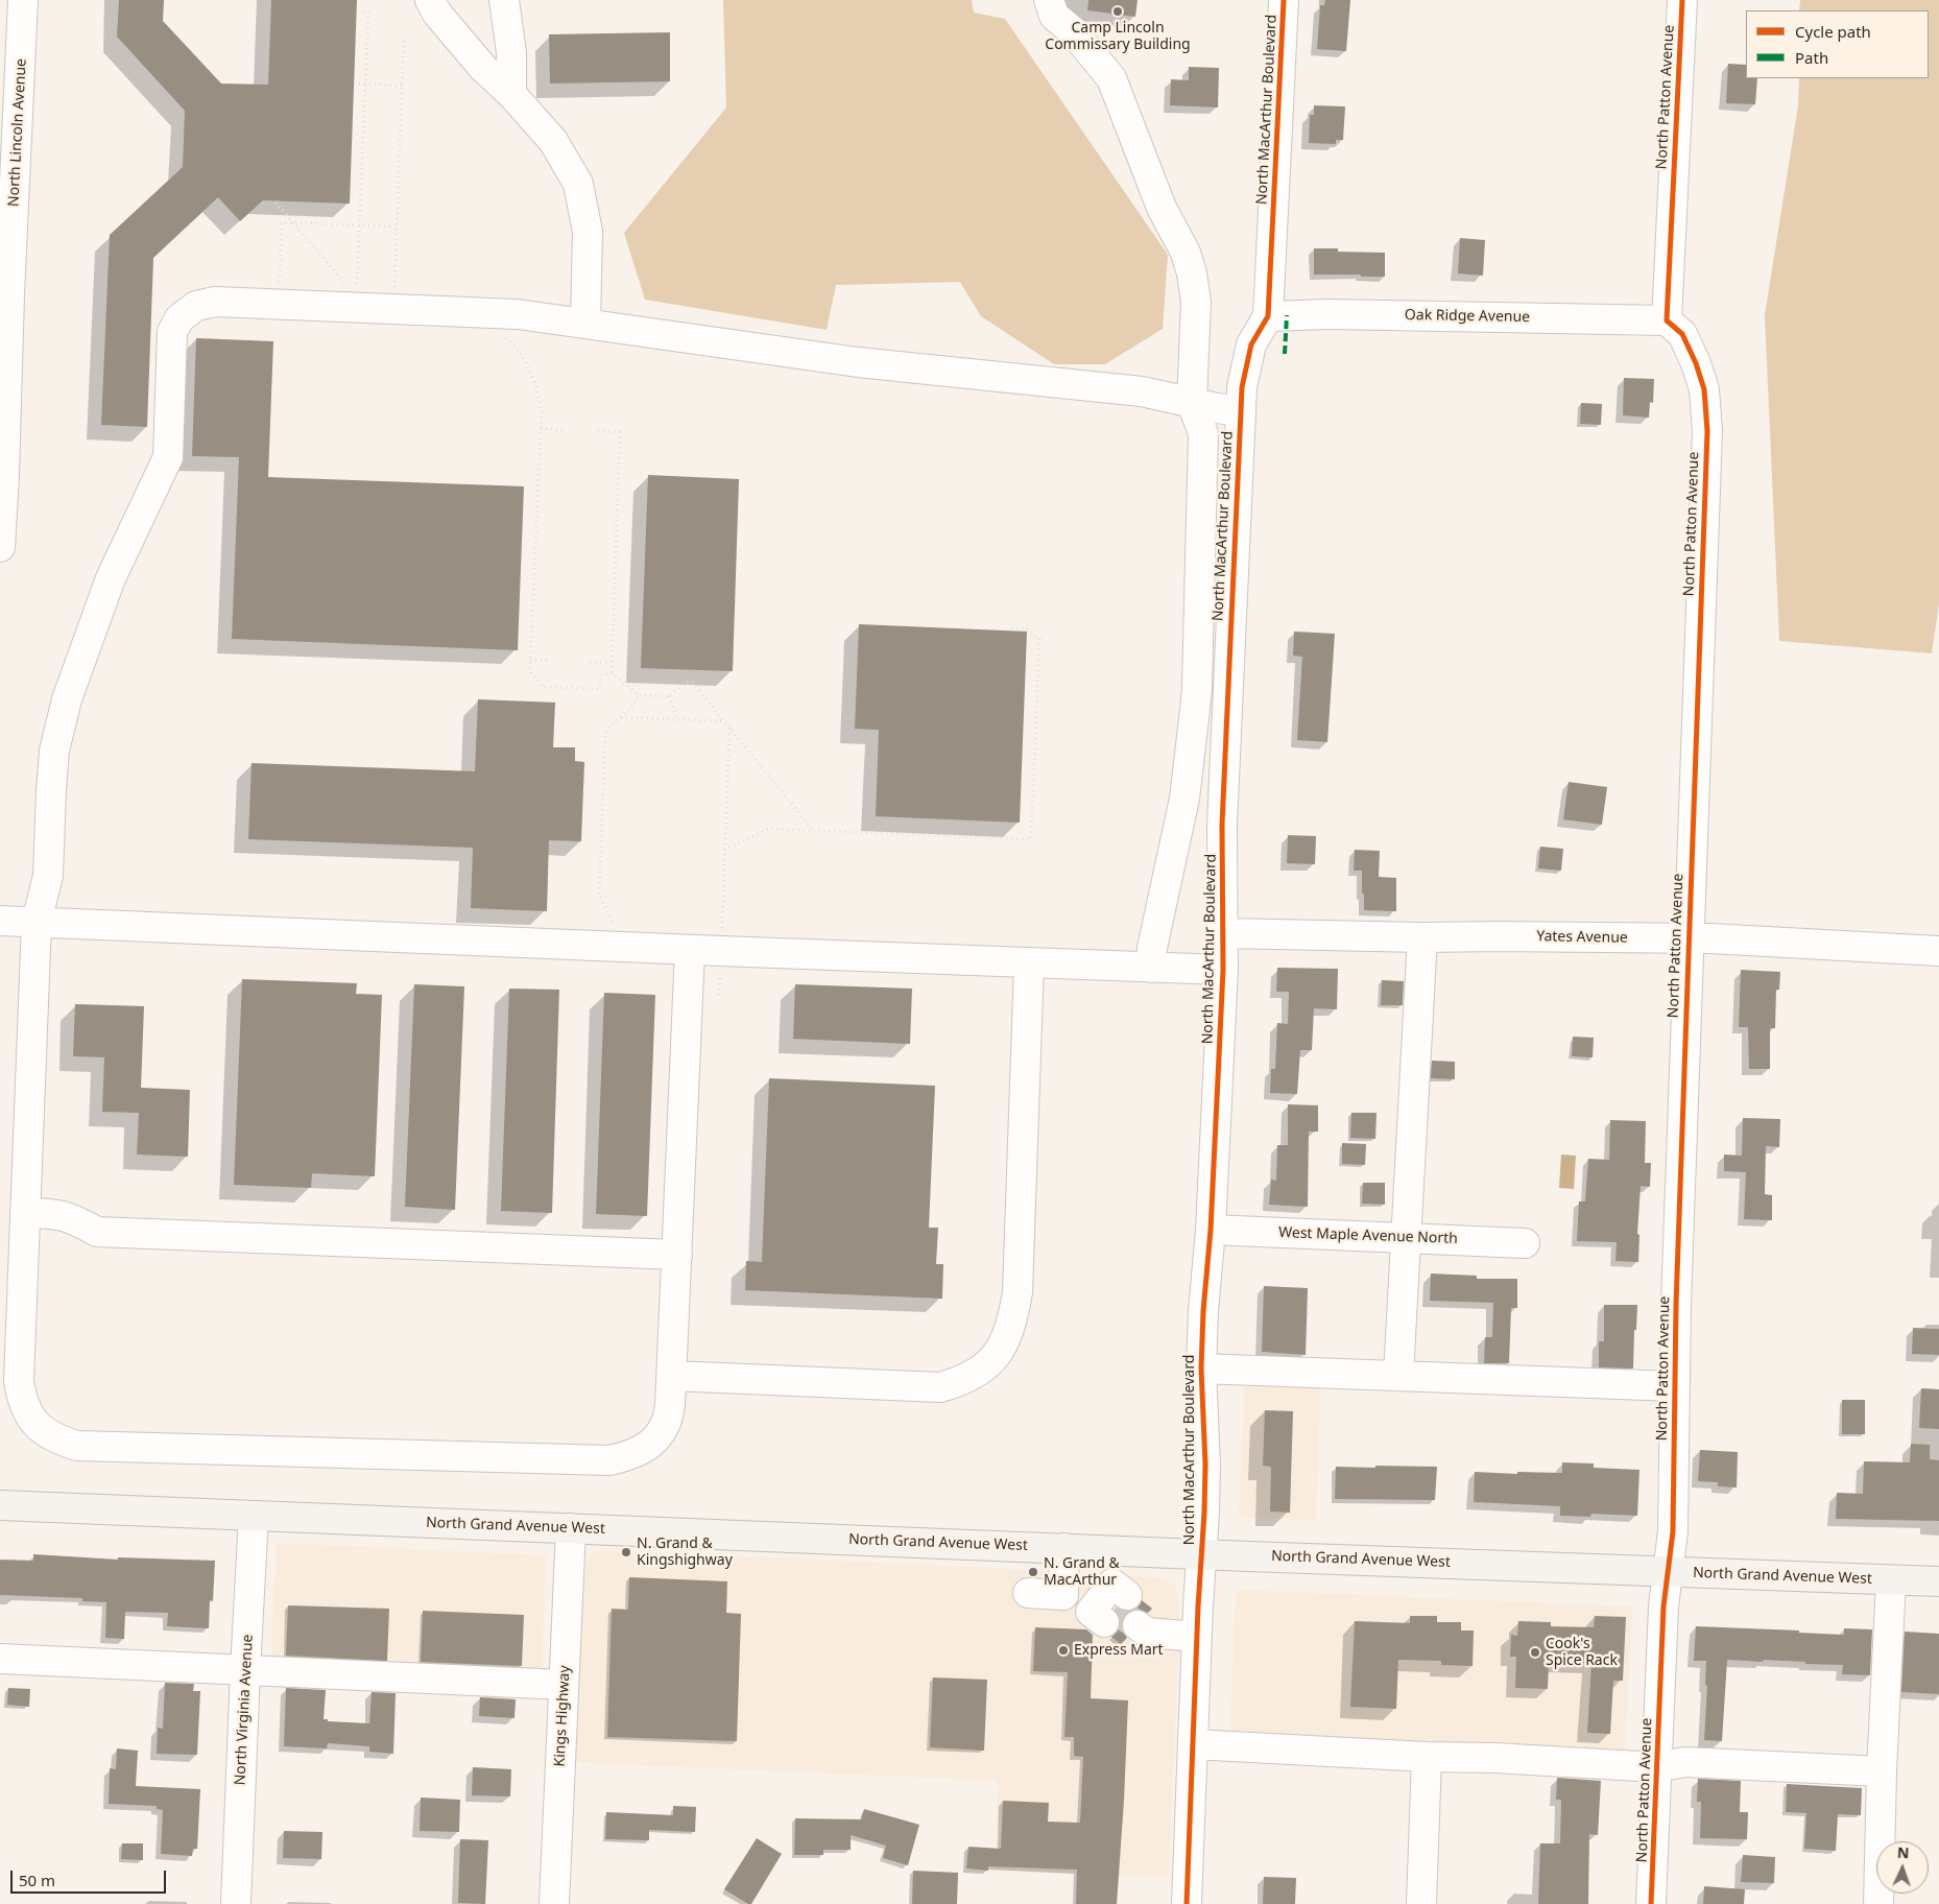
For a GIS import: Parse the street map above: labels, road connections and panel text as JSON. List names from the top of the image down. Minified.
{"streets":{"main road":["North Grand Avenue West"],"street":["North Patton Avenue","North MacArthur Boulevard","North Lincoln Avenue","Oak Ridge Avenue","Yates Avenue","West Maple Avenue North","North Virginia Avenue","Kings Highway"]},"crossings":[["North Patton Avenue","Oak Ridge Avenue"],["North Patton Avenue","Yates Avenue"],["North Patton Avenue","North Grand Avenue West"],["North MacArthur Boulevard","Oak Ridge Avenue"],["North MacArthur Boulevard","Yates Avenue"],["North MacArthur Boulevard","West Maple Avenue North"],["North MacArthur Boulevard","North Grand Avenue West"],["North Grand Avenue West","North Virginia Avenue"],["North Grand Avenue West","Kings Highway"]],"places":["Camp Lincoln Commissary Building","N. Grand & Kingshighway","N. Grand & MacArthur","Express Mart","Cook's Spice Rack"],"legend":["Cycle path","Path"],"scale_bar":"50 m","north":"top"}
